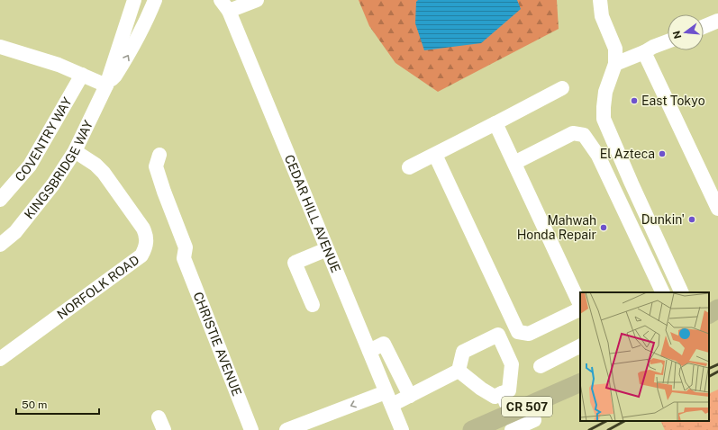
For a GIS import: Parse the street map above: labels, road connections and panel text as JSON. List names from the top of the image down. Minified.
{"streets":{"main road":["CR 507"],"street":["COVENTRY WAY","KINGSBRIDGE WAY","CEDAR HILL AVENUE","NORFOLK ROAD","CHRISTIE AVENUE"]},"crossings":[["KINGSBRIDGE WAY","NORFOLK ROAD"]],"places":["East Tokyo","El Azteca","Dunkin'","Mahwah Honda Repair"],"scale_bar":"50 m","north":"left"}
